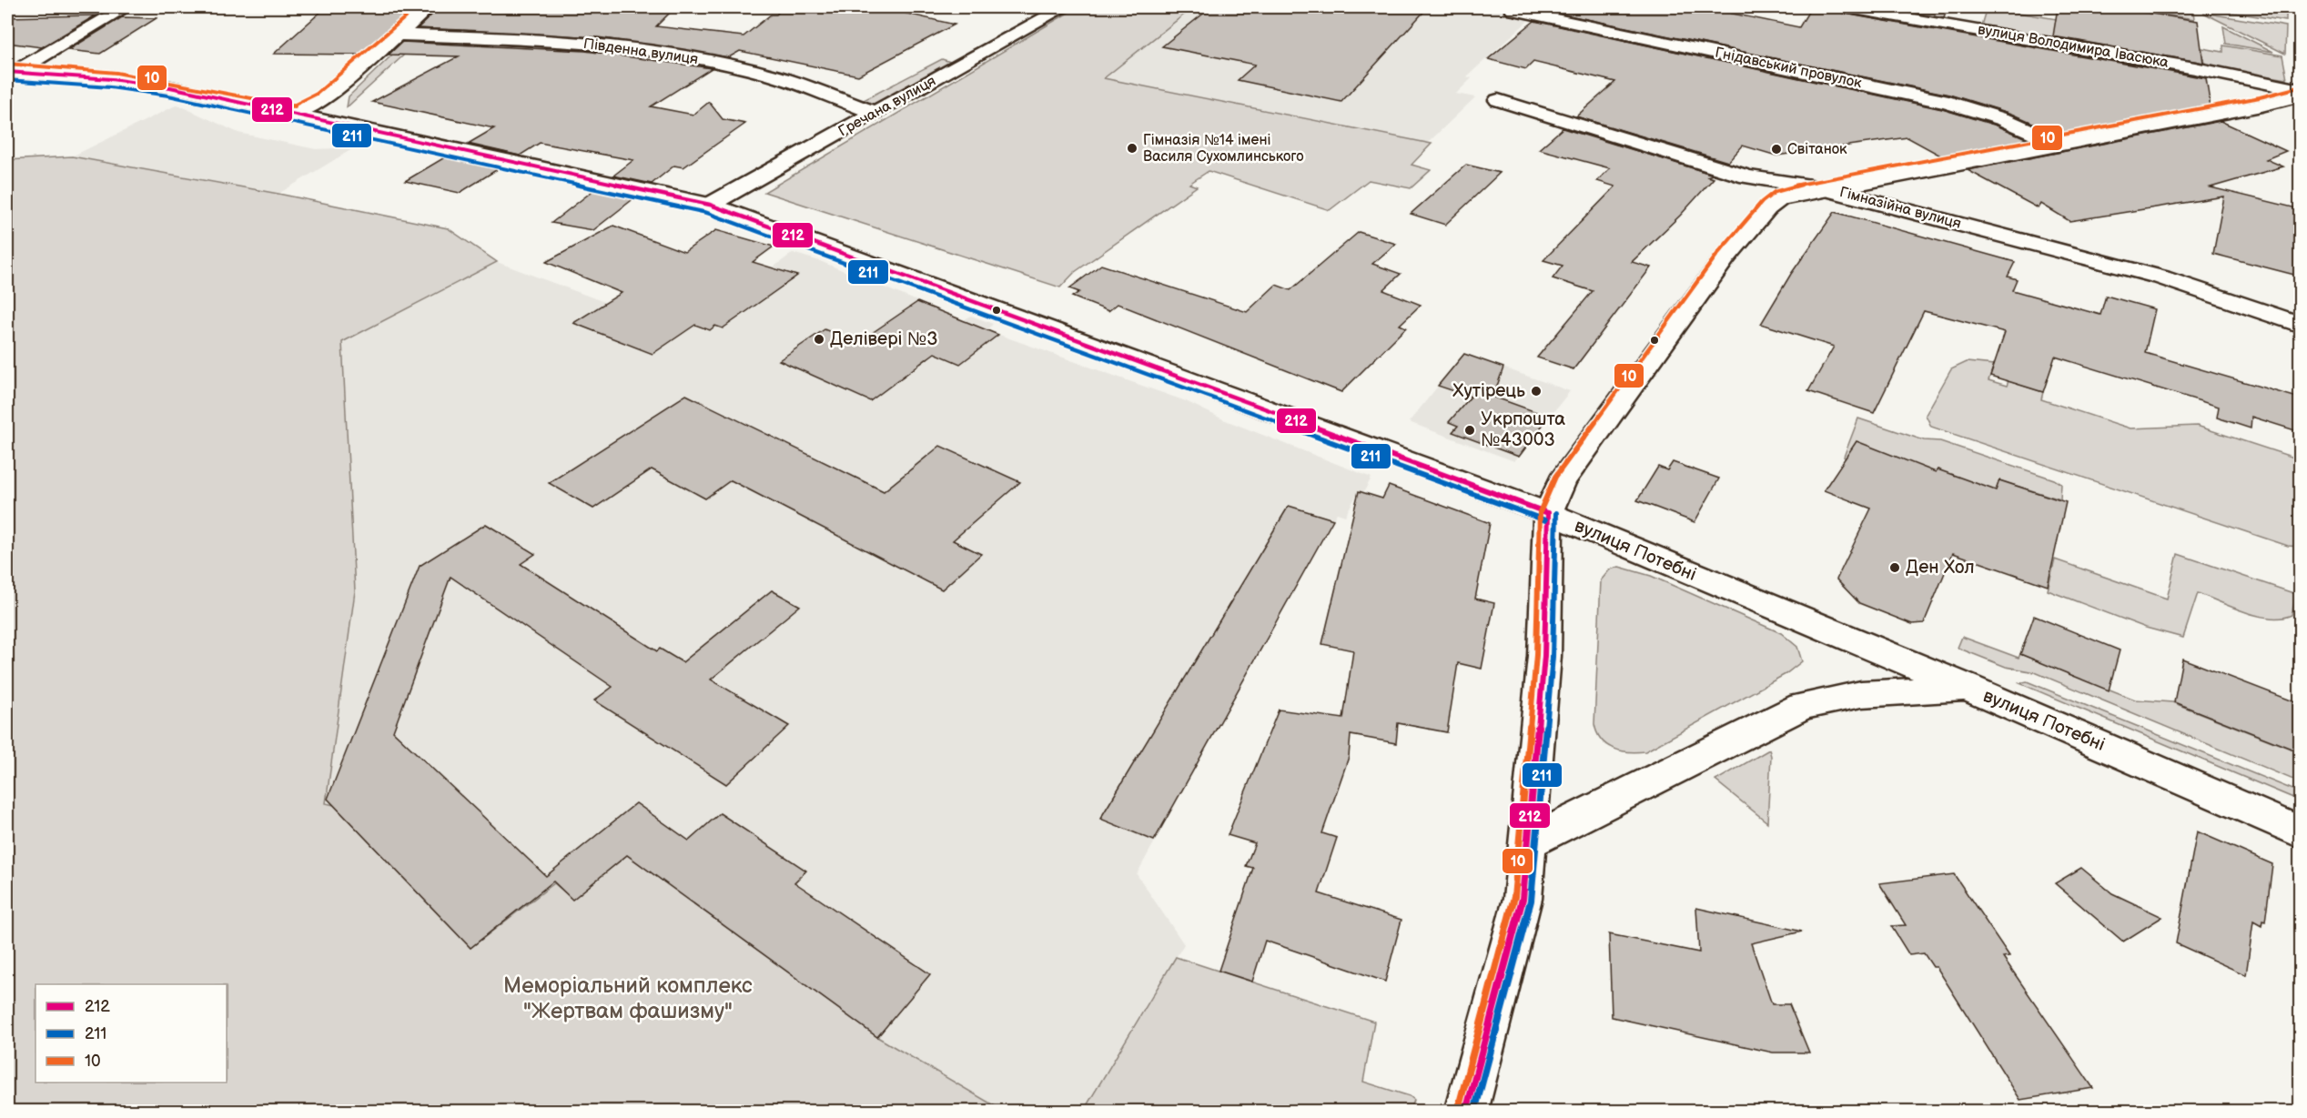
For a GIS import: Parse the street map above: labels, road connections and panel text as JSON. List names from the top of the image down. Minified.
{"streets":{"street":["вулиця Володимира Івасюка","Південна вулиця","Гнідавський провулок","Гречана вулиця","Гімназійна вулиця","вулиця Потебні"]},"crossings":[["Південна вулиця","Гречана вулиця"],["Гречана вулиця","вулиця Потебні"]],"parks":["Меморіальний комплекс \"Жертвам фашизму\""],"places":["Гімназія №14 імені Василя Сухомлинського","Світанок","Делівері №3","Хутірець","Укрпошта №43003","Ден Хол"],"lines":["transit line 10","transit line 212","transit line 211"],"legend":["212","211","10"]}
